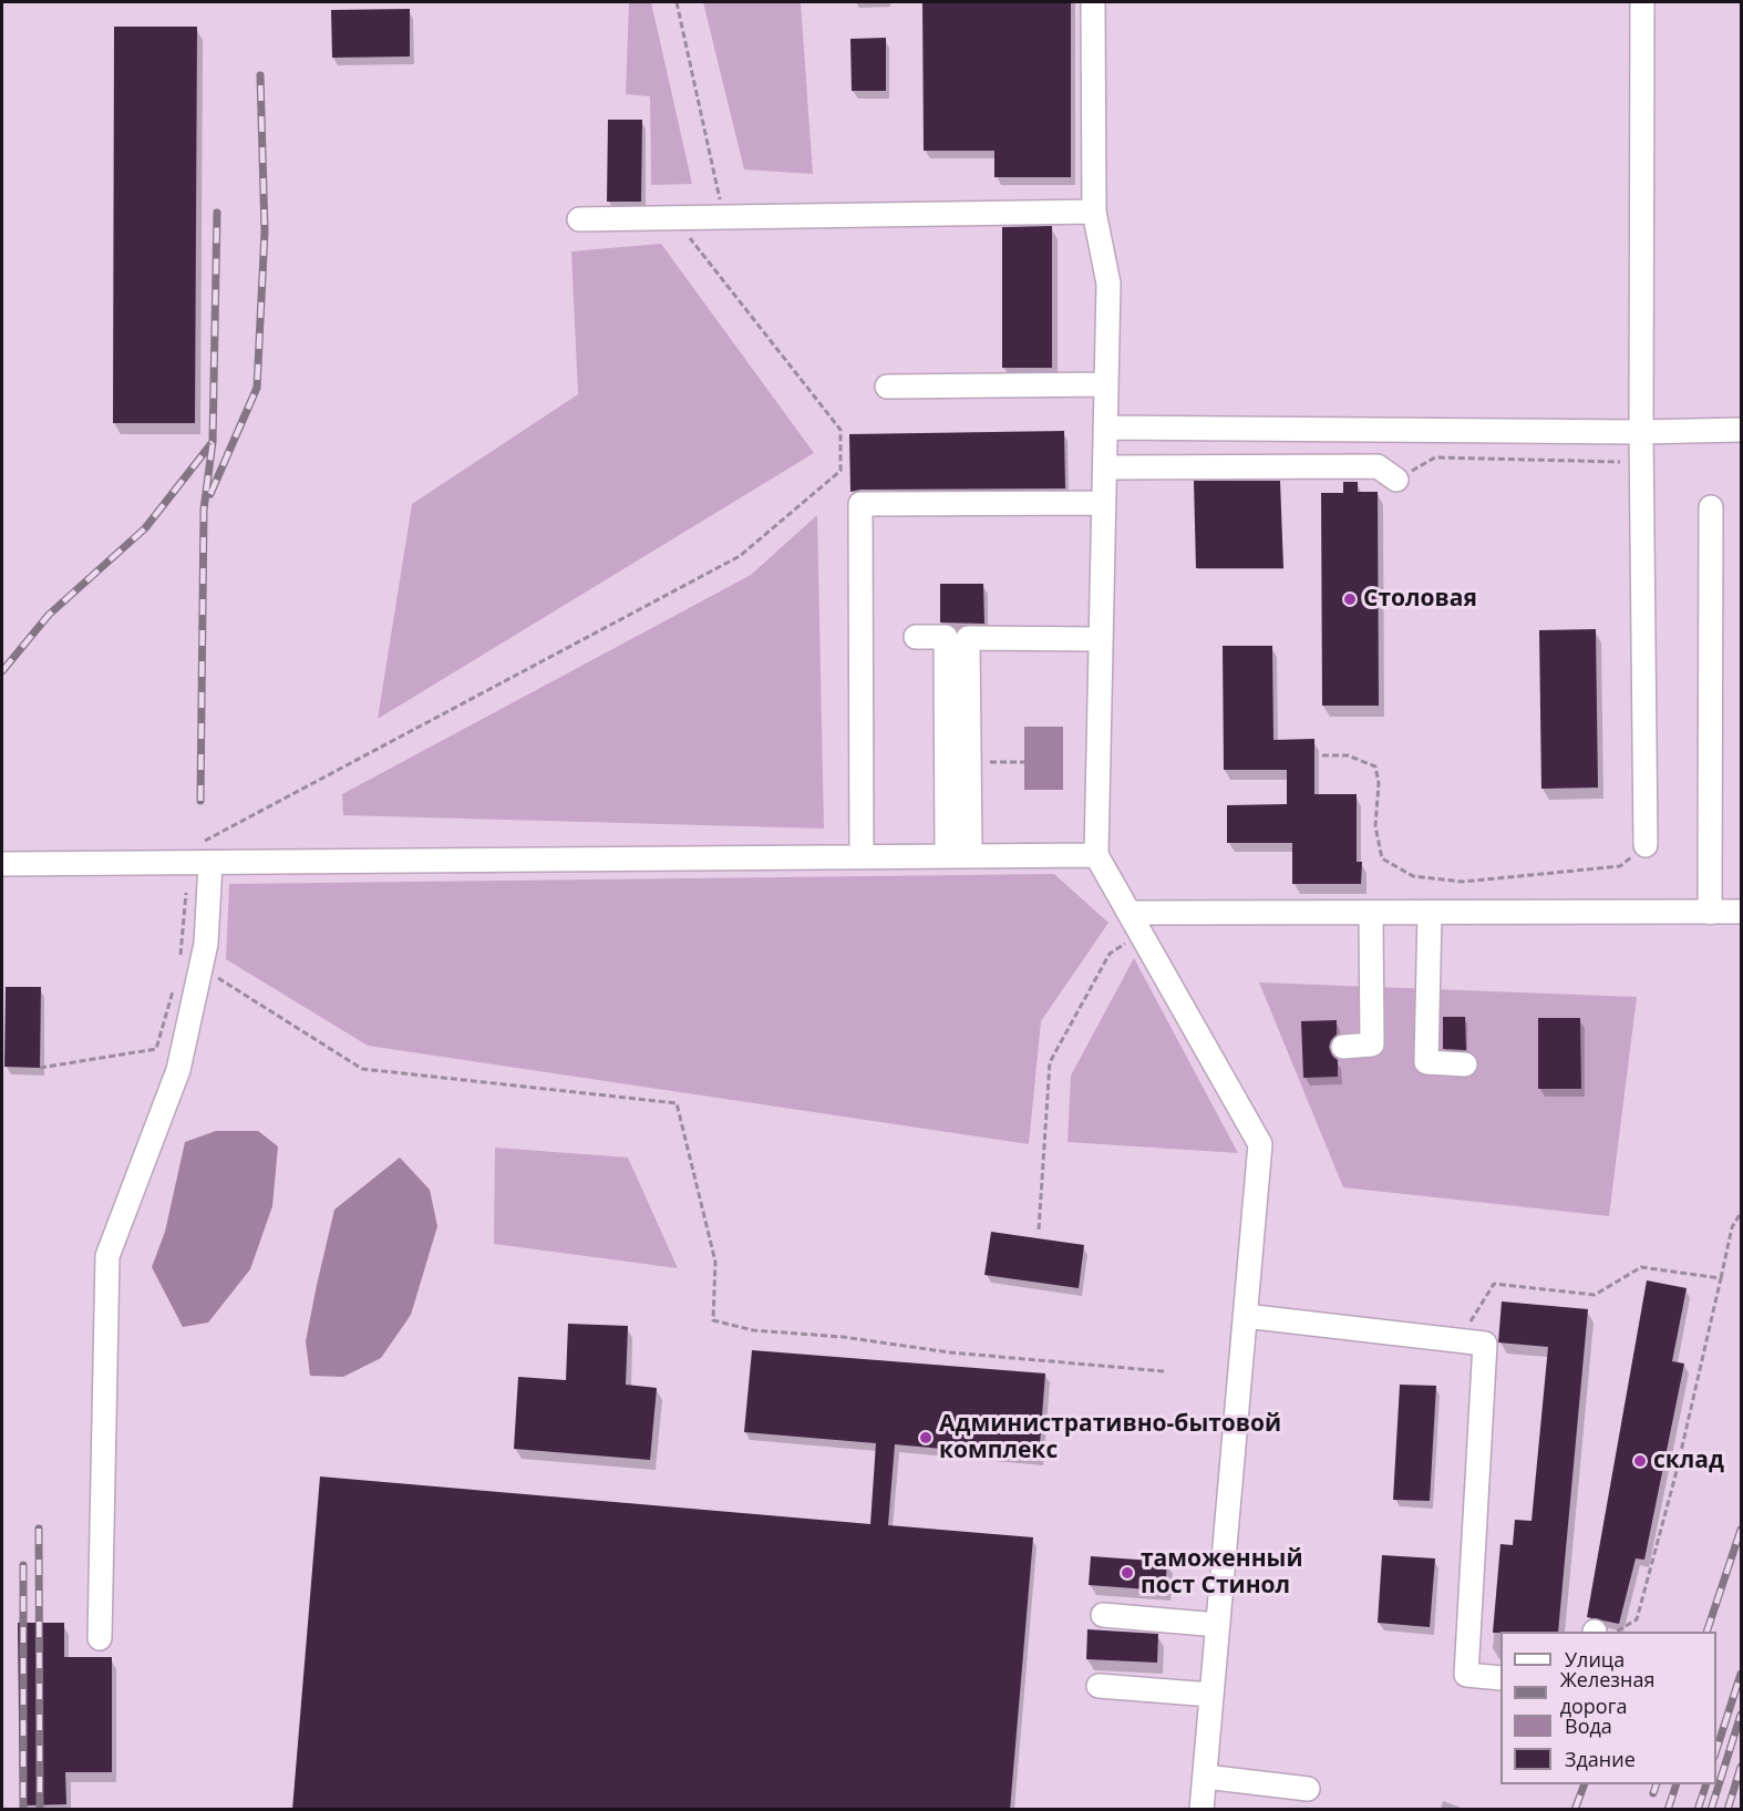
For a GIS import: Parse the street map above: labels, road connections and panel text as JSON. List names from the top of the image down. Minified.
{"places":["Столовая","Административно-бытовой комплекс","склад","таможенный пост Стинол"],"legend":["Улица","Железная дорога","Вода","Здание"]}
